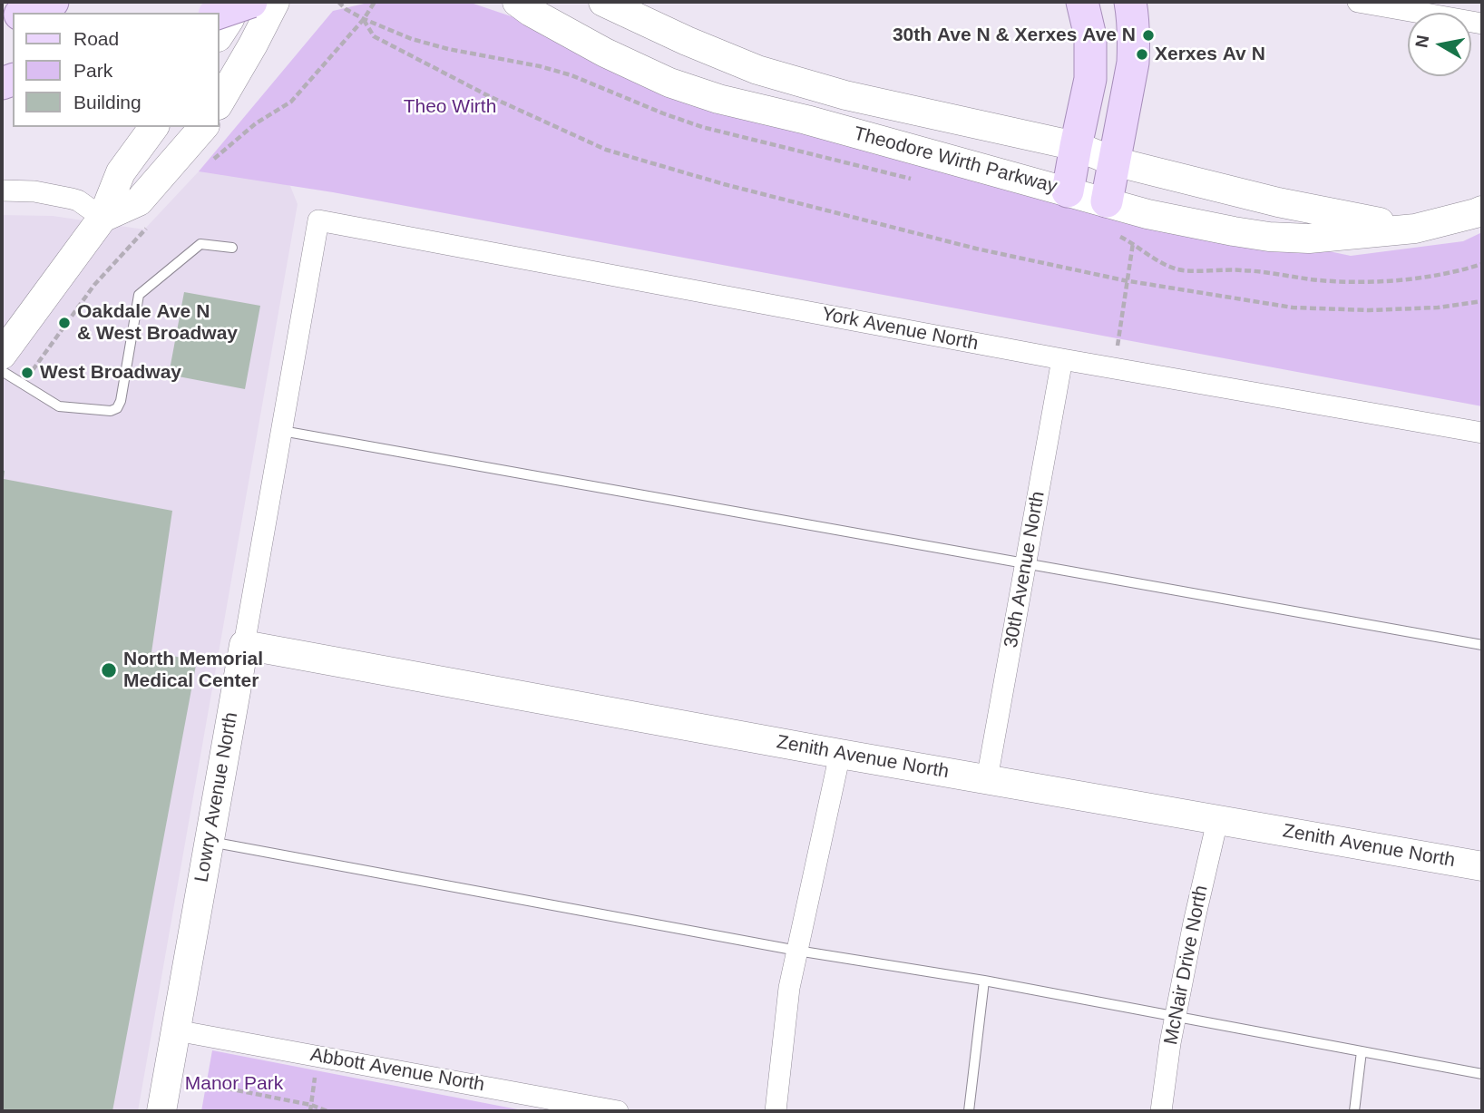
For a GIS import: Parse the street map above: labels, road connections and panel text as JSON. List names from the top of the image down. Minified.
{"streets":{"street":["Theodore Wirth Parkway","York Avenue North","30th Avenue North","Zenith Avenue North","Lowry Avenue North","McNair Drive North","Abbott Avenue North"]},"crossings":[["York Avenue North","30th Avenue North"],["York Avenue North","Lowry Avenue North"],["30th Avenue North","Zenith Avenue North"],["Zenith Avenue North","Lowry Avenue North"],["Zenith Avenue North","McNair Drive North"],["Lowry Avenue North","Abbott Avenue North"]],"parks":["Theo Wirth","Manor Park"],"places":["30th Ave N & Xerxes Ave N","Xerxes Av N","Oakdale Ave N & West Broadway","West Broadway","North Memorial Medical Center"],"legend":["Road","Park","Building"],"north":"left"}
